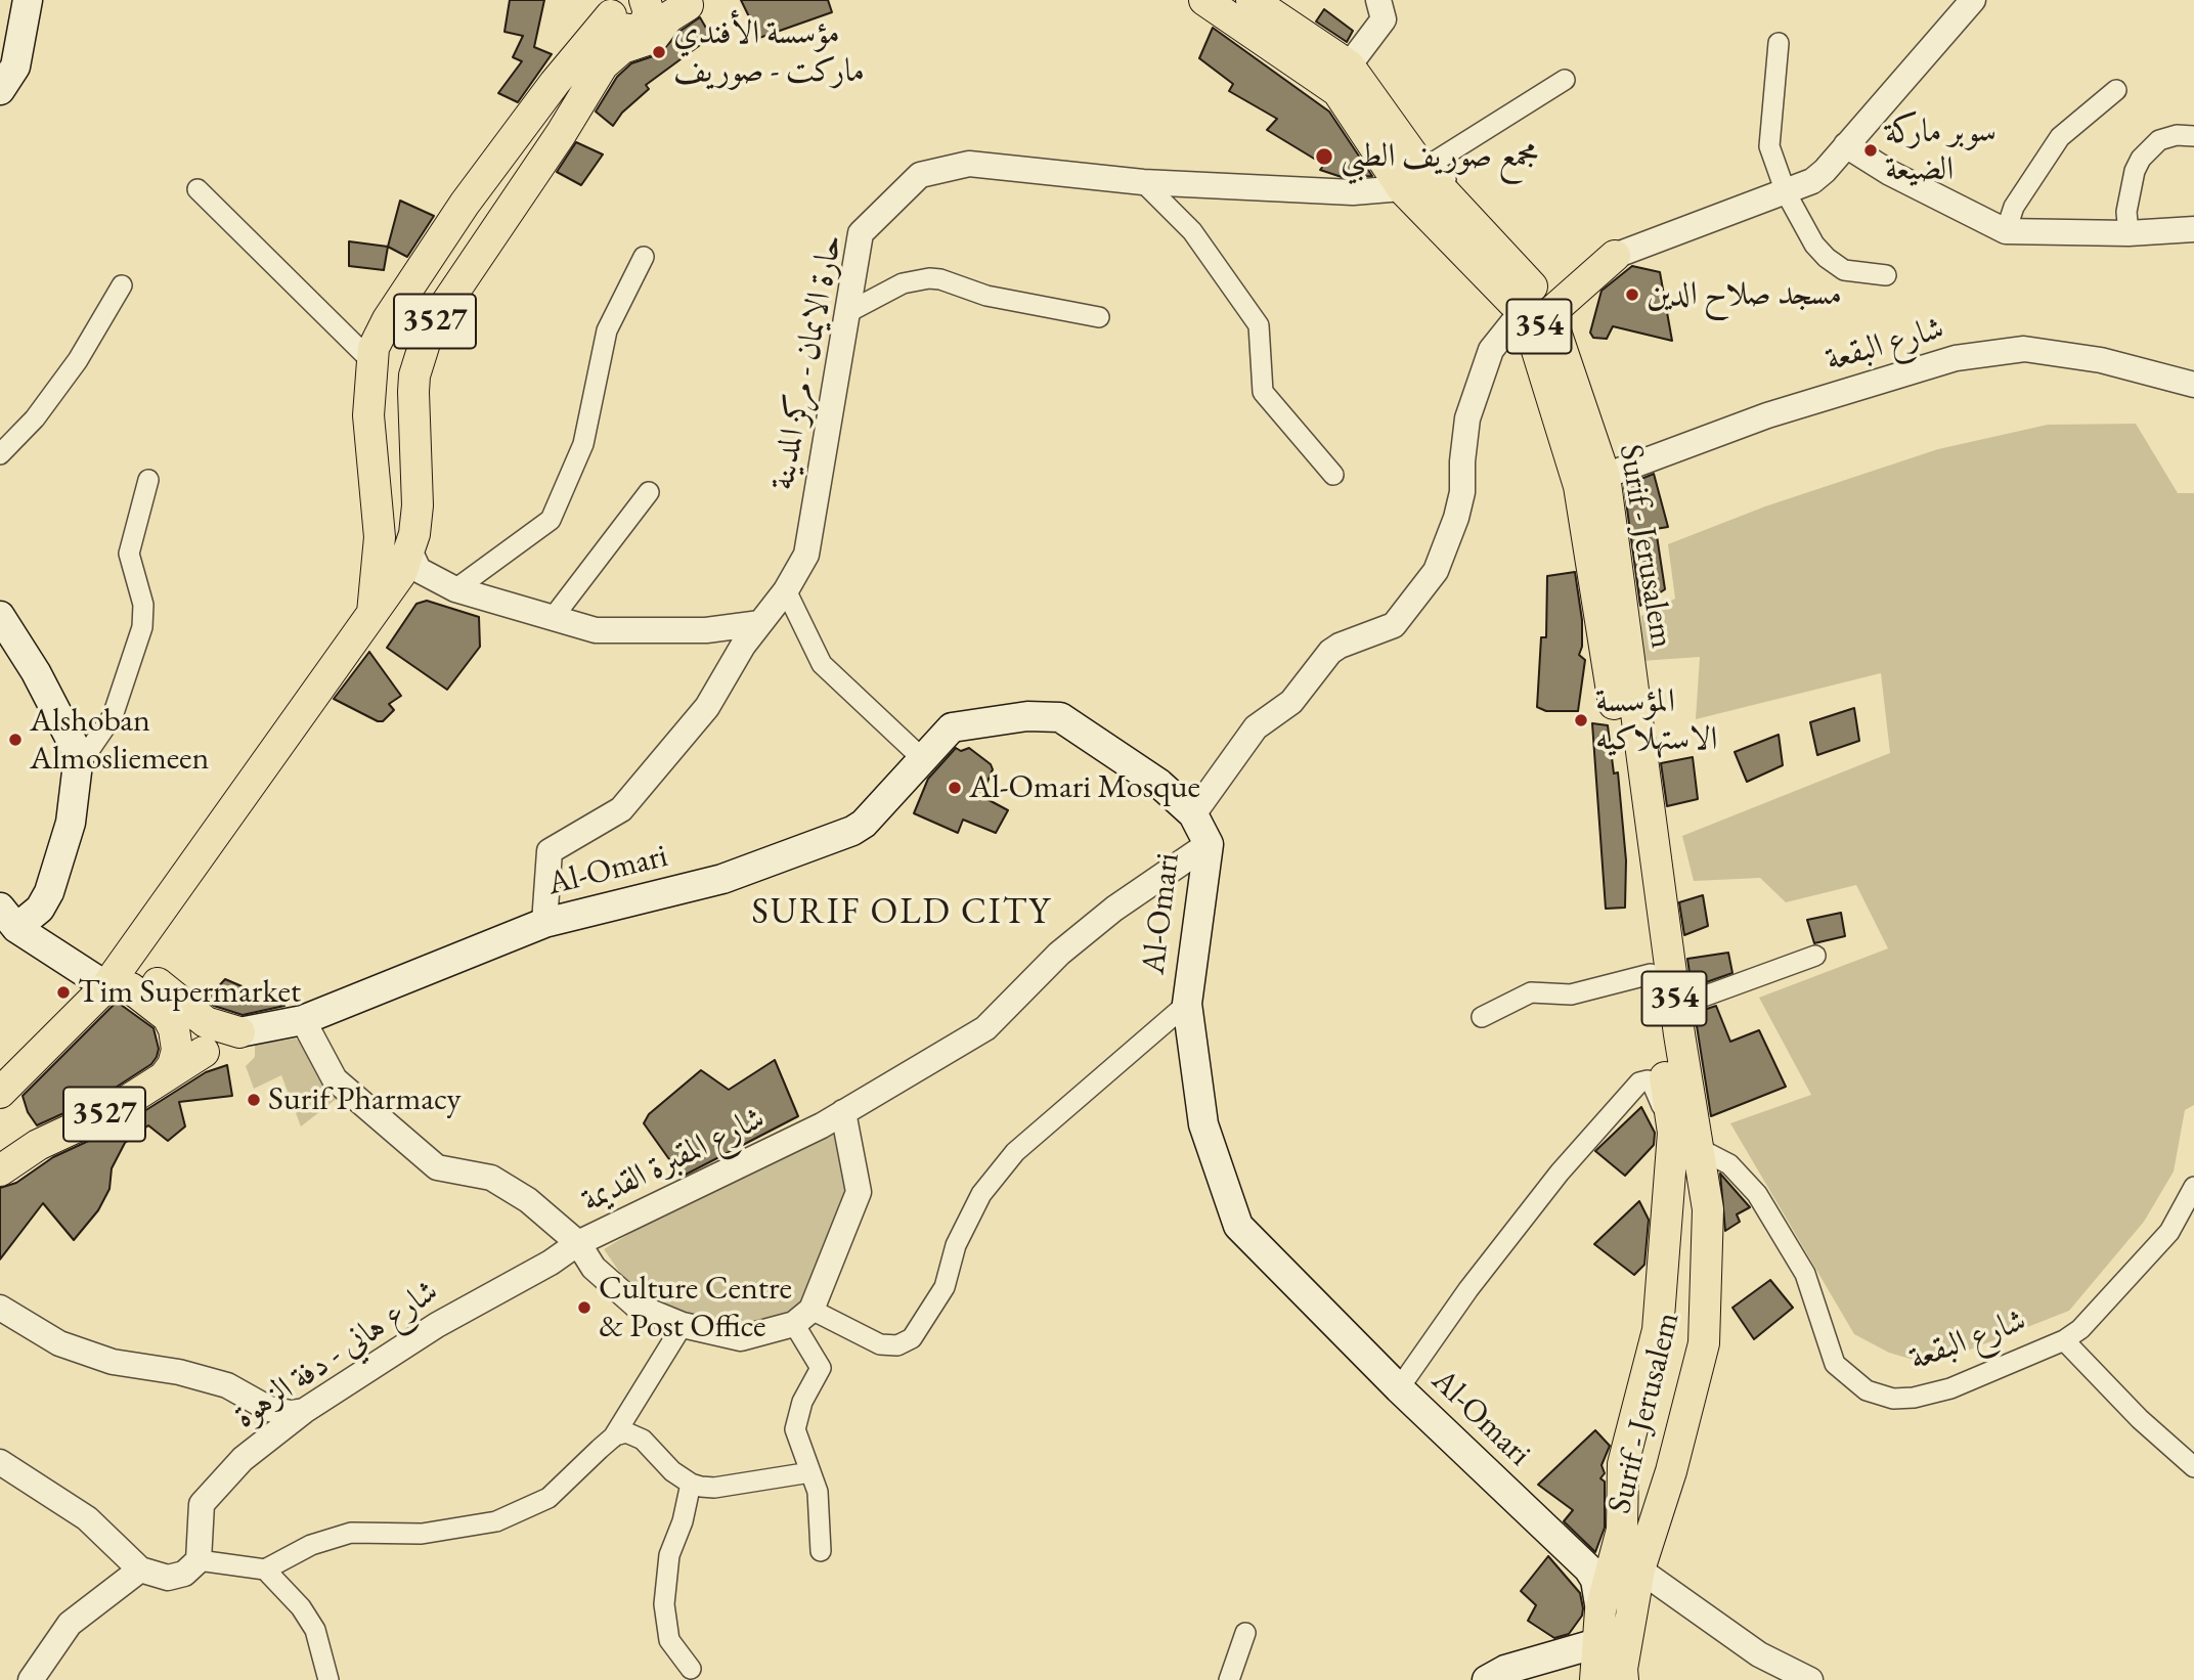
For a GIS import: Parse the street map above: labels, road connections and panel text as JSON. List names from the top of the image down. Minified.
{"streets":{"main road":["3527","354","Surif - Jerusalem","Al-Omari"],"street":["شارع البقعة","حارة الايمان - مركز المدينة","شارع المقبرة القديمة","شارع هاني - دفة الزهوة"]},"crossings":[["3527","Al-Omari"],["354","حارة الايمان - مركز المدينة"],["354","Surif - Jerusalem"],["شارع البقعة","Surif - Jerusalem"],["حارة الايمان - مركز المدينة","Al-Omari"],["Surif - Jerusalem","Al-Omari"],["Al-Omari","شارع المقبرة القديمة"],["شارع المقبرة القديمة","شارع هاني - دفة الزهوة"]],"districts":["SURIF OLD CITY"],"places":["مؤسسة الأفندي ماركت - صوريف","سوبر ماركة الضيعة","مجمع صوريف الطبي","مسجد صلاح الدين","المؤسسة الاستهلاكيه","Alshoban Almosliemeen","Al-Omari Mosque","Tim Supermarket","Surif Pharmacy","Culture Centre & Post Office"]}
